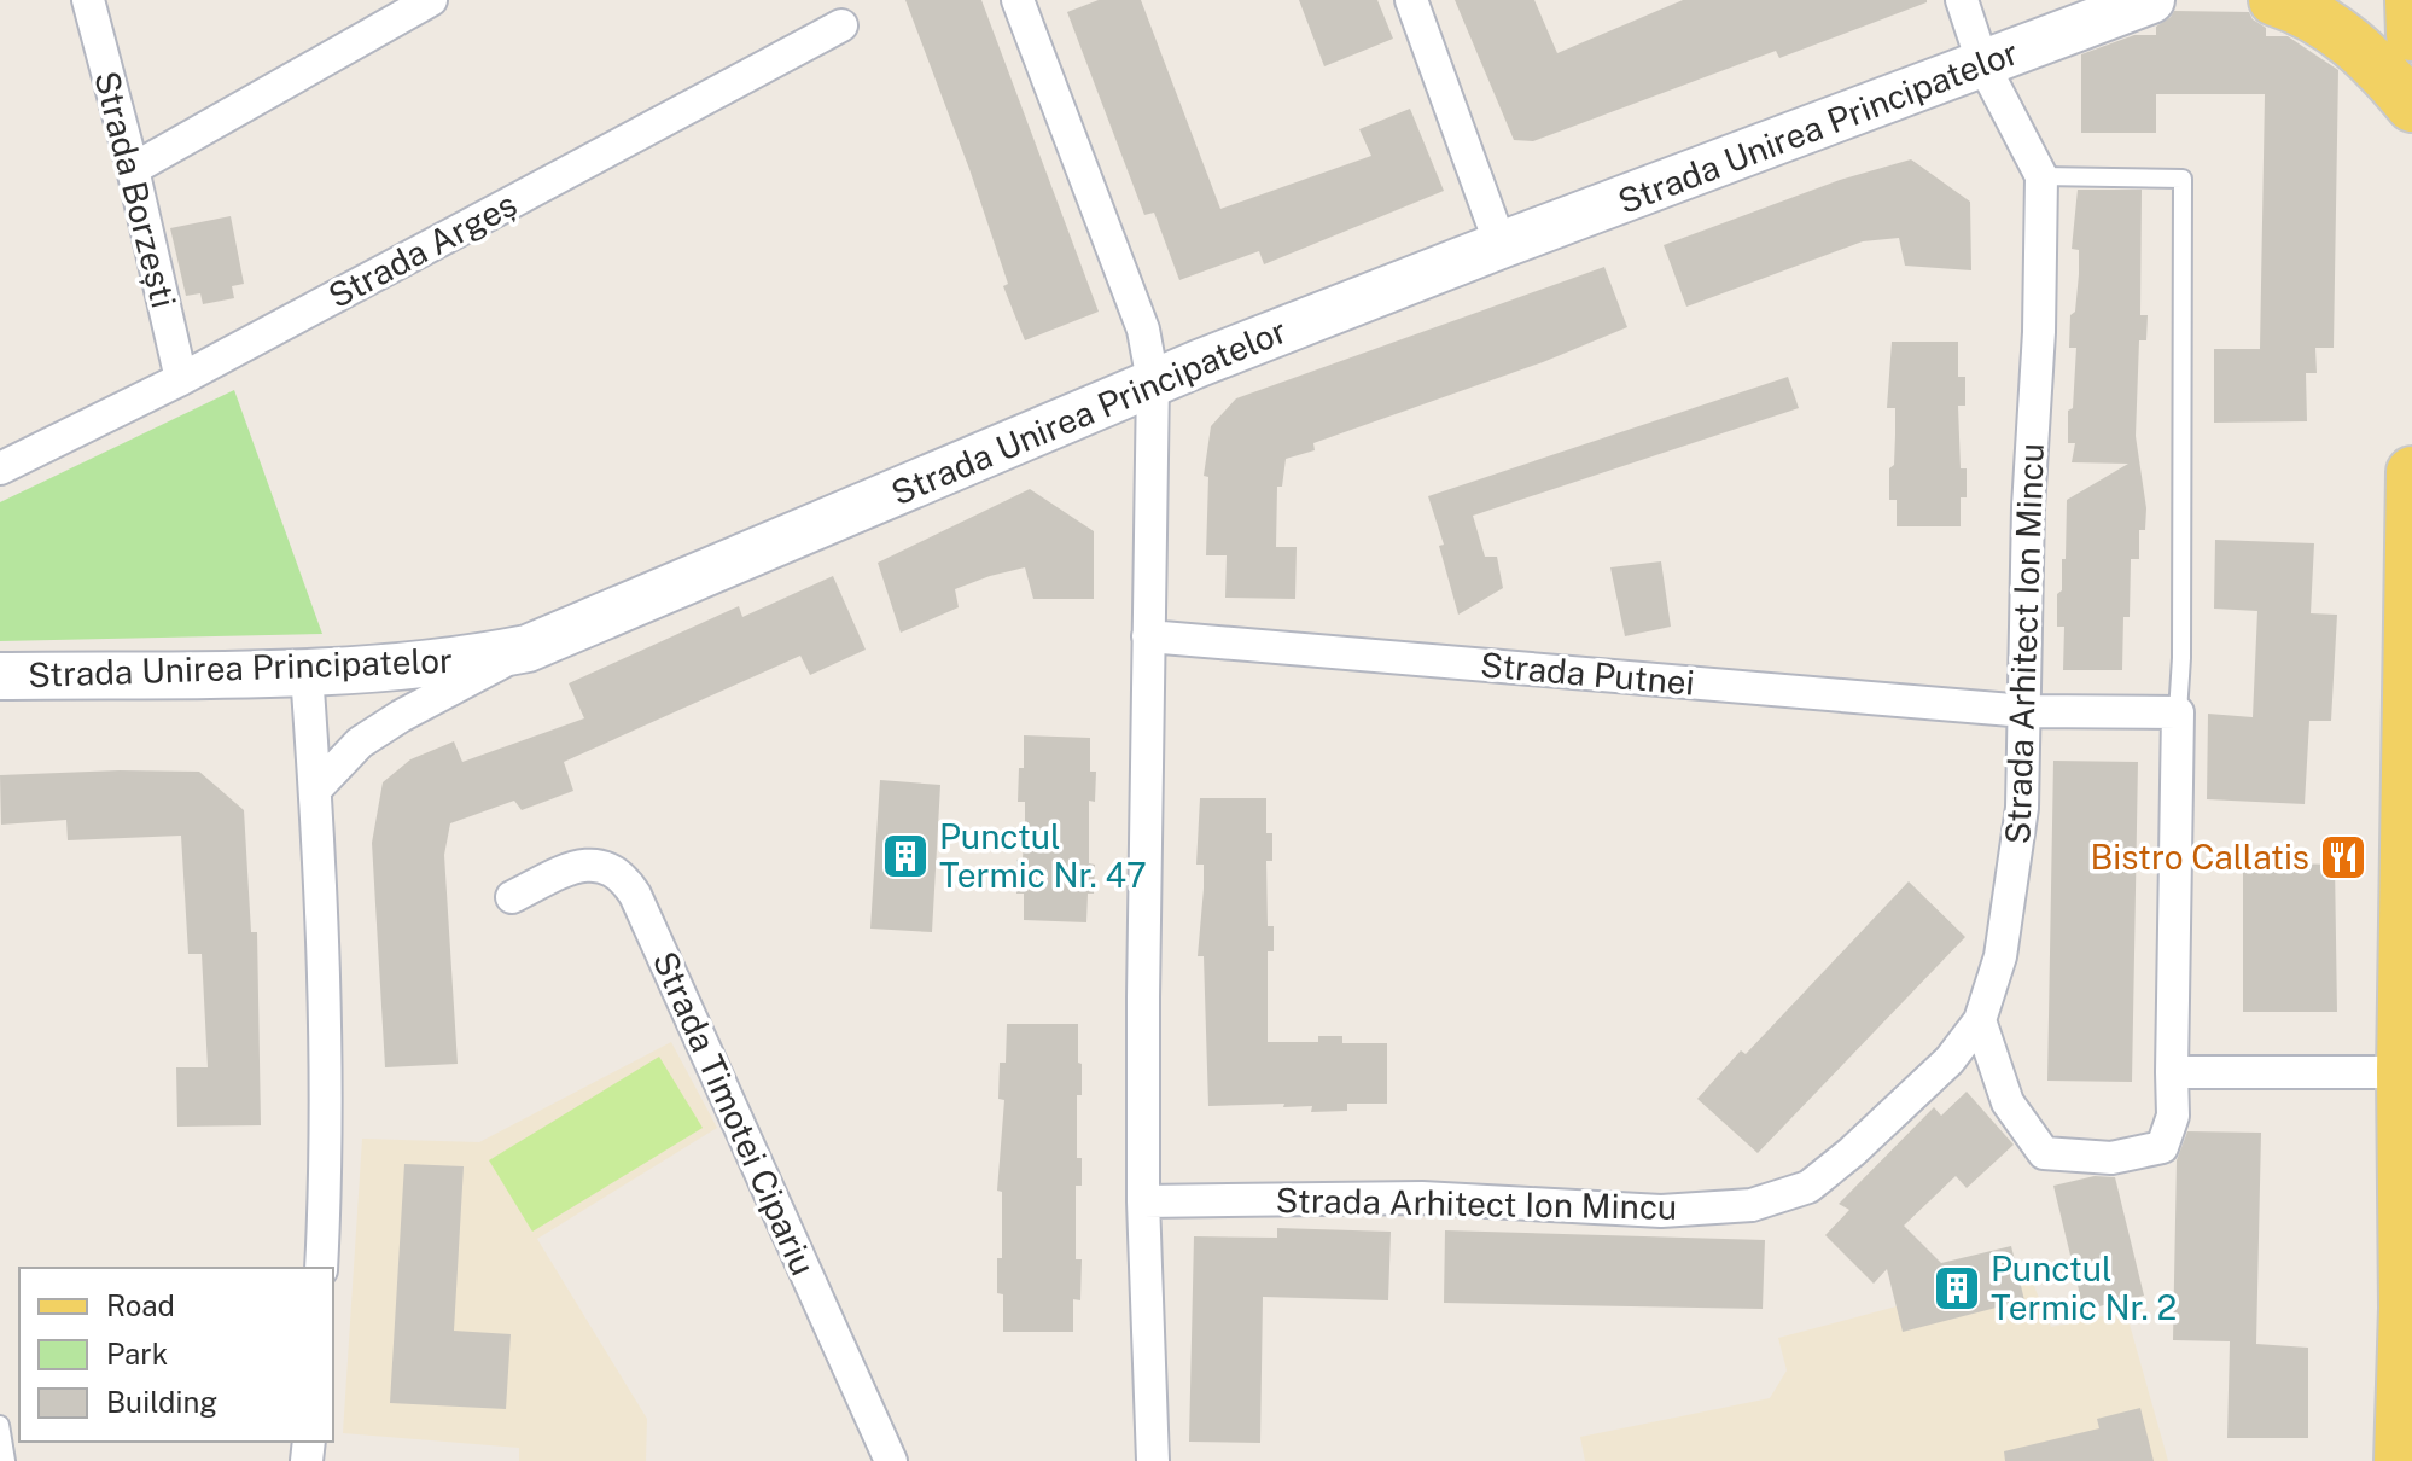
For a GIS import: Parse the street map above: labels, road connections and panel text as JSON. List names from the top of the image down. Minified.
{"streets":{"main road":["Strada Unirea Principatelor"],"street":["Strada Borzești","Strada Argeș","Strada Arhitect Ion Mincu","Strada Putnei","Strada Timotei Cipariu"]},"crossings":[["Strada Unirea Principatelor","Strada Arhitect Ion Mincu"],["Strada Borzești","Strada Argeș"],["Strada Arhitect Ion Mincu","Strada Putnei"]],"places":{"building":["Punctul Termic Nr. 47","Punctul Termic Nr. 2"],"restaurant":["Bistro Callatis"]},"legend":["Road","Park","Building"]}
